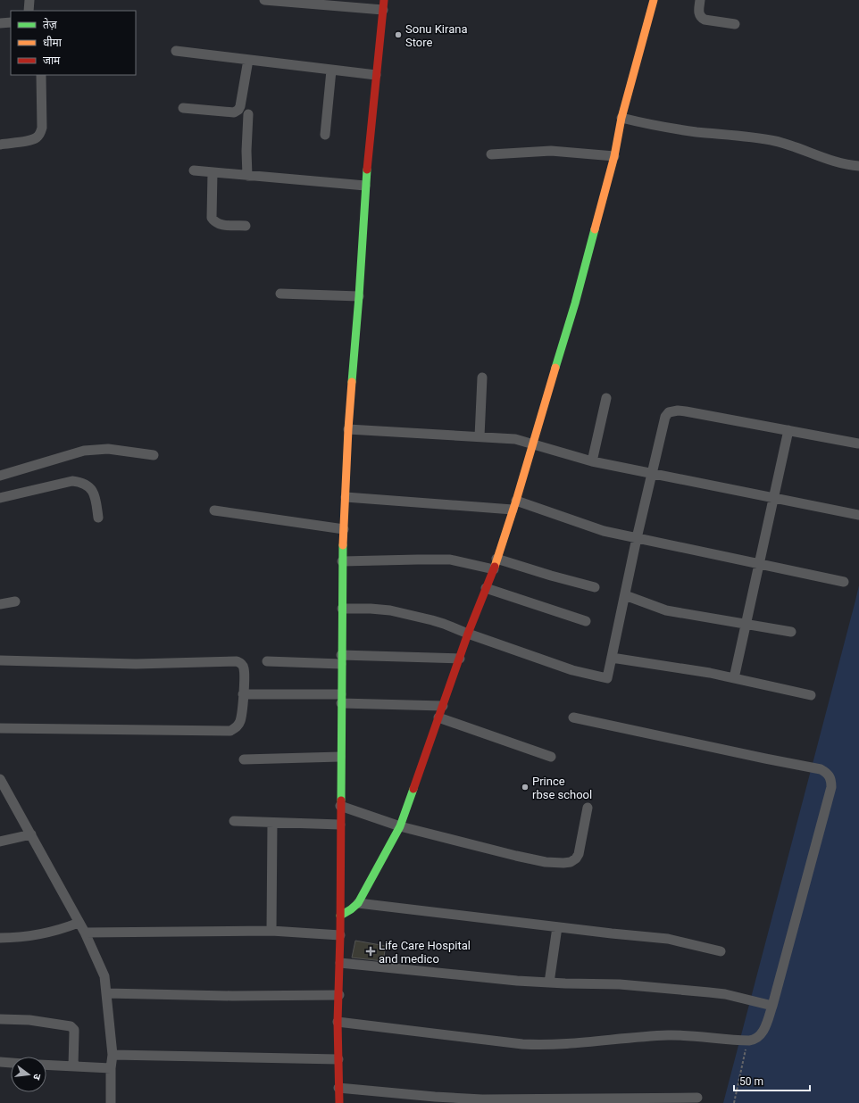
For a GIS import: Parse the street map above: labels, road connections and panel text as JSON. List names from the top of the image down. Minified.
{"places":{"other":["Sonu Kirana Store","Prince rbse school"],"health":["Life Care Hospital and medico"]},"legend":["तेज़","धीमा","जाम"],"scale_bar":"50 m","north":"right"}
